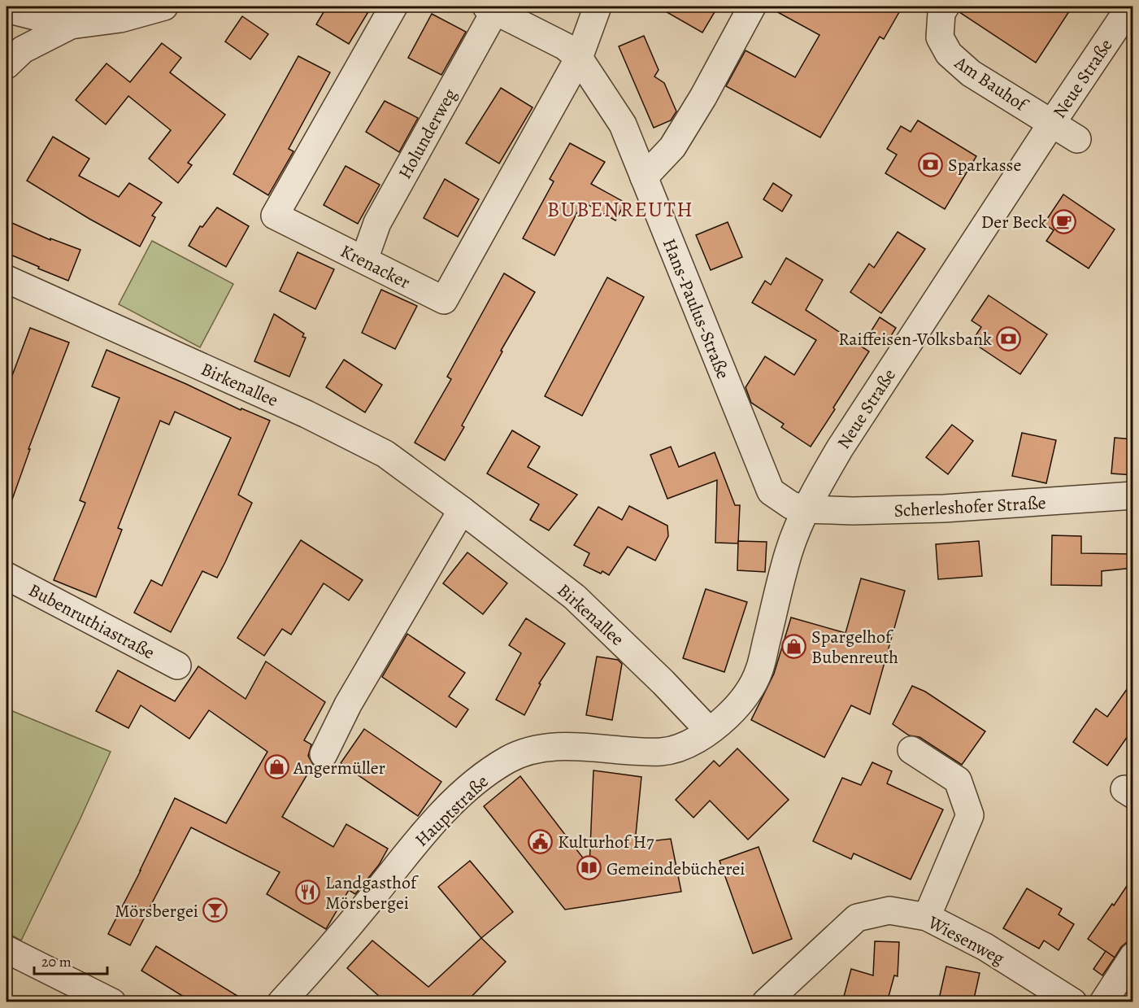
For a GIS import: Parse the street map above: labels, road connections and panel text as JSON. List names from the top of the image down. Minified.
{"streets":{"street":["Neue Straße","Am Bauhof","Holunderweg","Krenacker","Hans-Paulus-Straße","Birkenallee","Scherleshofer Straße","Bubenruthiastraße","Hauptstraße","Wiesenweg"]},"crossings":[["Neue Straße","Am Bauhof"],["Neue Straße","Hans-Paulus-Straße"],["Neue Straße","Birkenallee"],["Neue Straße","Scherleshofer Straße"],["Neue Straße","Hauptstraße"],["Holunderweg","Krenacker"],["Holunderweg","Hans-Paulus-Straße"],["Krenacker","Hans-Paulus-Straße"],["Hans-Paulus-Straße","Scherleshofer Straße"],["Birkenallee","Hauptstraße"]],"districts":["BUBENREUTH"],"places":{"bank":["Sparkasse","Raiffeisen-Volksbank"],"cafe":["Der Beck"],"shop":["Spargelhof Bubenreuth","Angermüller"],"public building":["Kulturhof H7"],"library":["Gemeindebücherei"],"restaurant":["Landgasthof Mörsbergei"],"bar":["Mörsbergei"]},"scale_bar":"20 m"}
